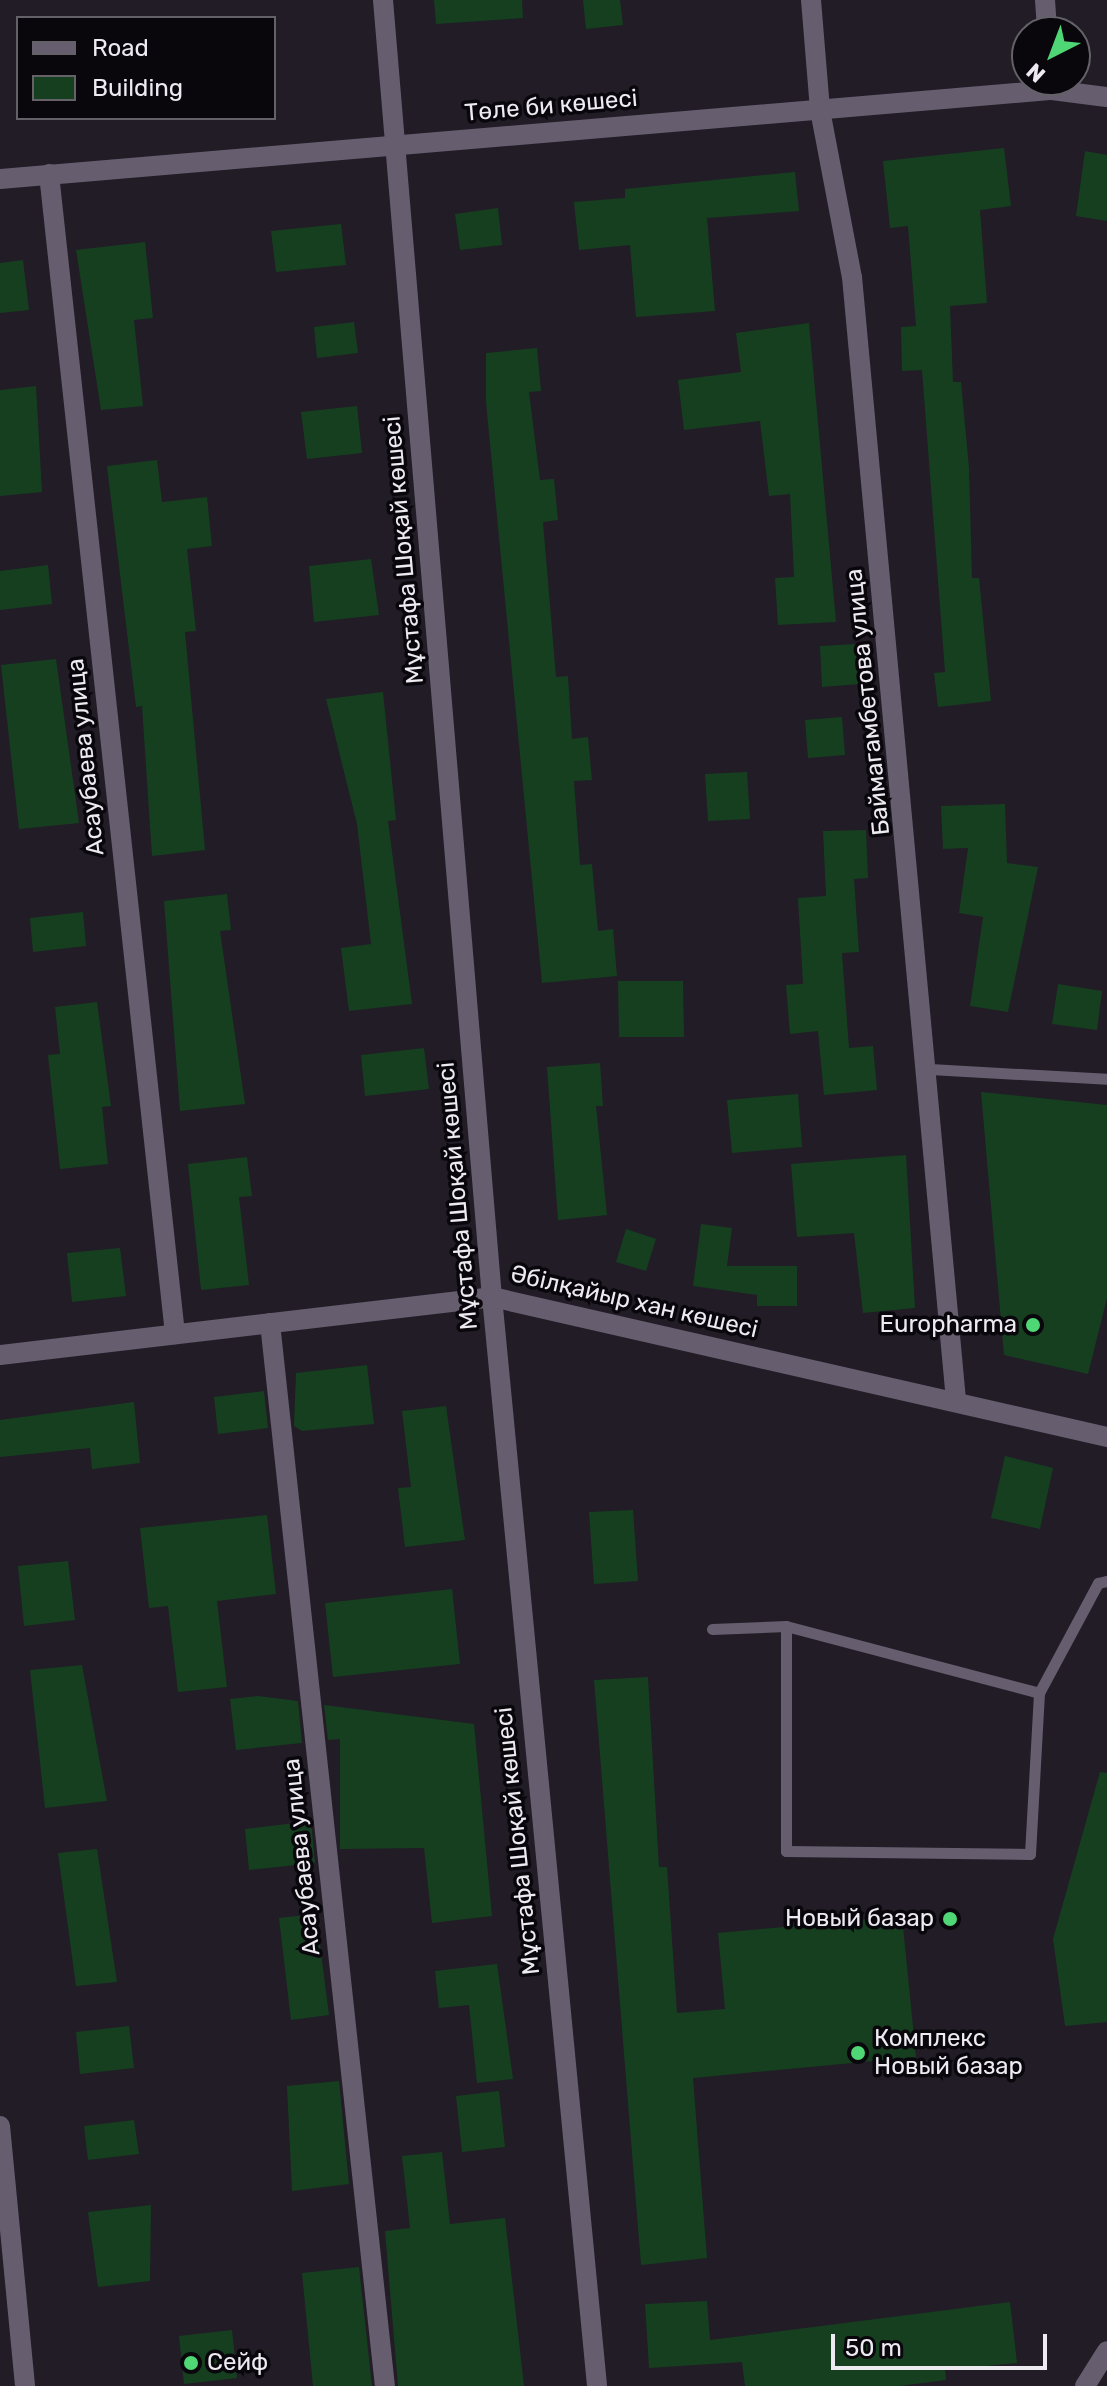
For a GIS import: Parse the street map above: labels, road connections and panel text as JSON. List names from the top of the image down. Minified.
{"streets":{"street":["Төле би көшесі","Мұстафа Шоқай көшесі","Баймагамбетова улица","Асаубаева улица","Әбілқайыр хан көшесі"]},"crossings":[["Төле би көшесі","Мұстафа Шоқай көшесі"],["Төле би көшесі","Баймагамбетова улица"],["Төле би көшесі","Асаубаева улица"],["Мұстафа Шоқай көшесі","Әбілқайыр хан көшесі"],["Баймагамбетова улица","Әбілқайыр хан көшесі"],["Асаубаева улица","Әбілқайыр хан көшесі"]],"places":["Europharma","Новый базар","Комплекс Новый базар","Сейф"],"legend":["Road","Building"],"scale_bar":"50 m","north":"bottom left"}
